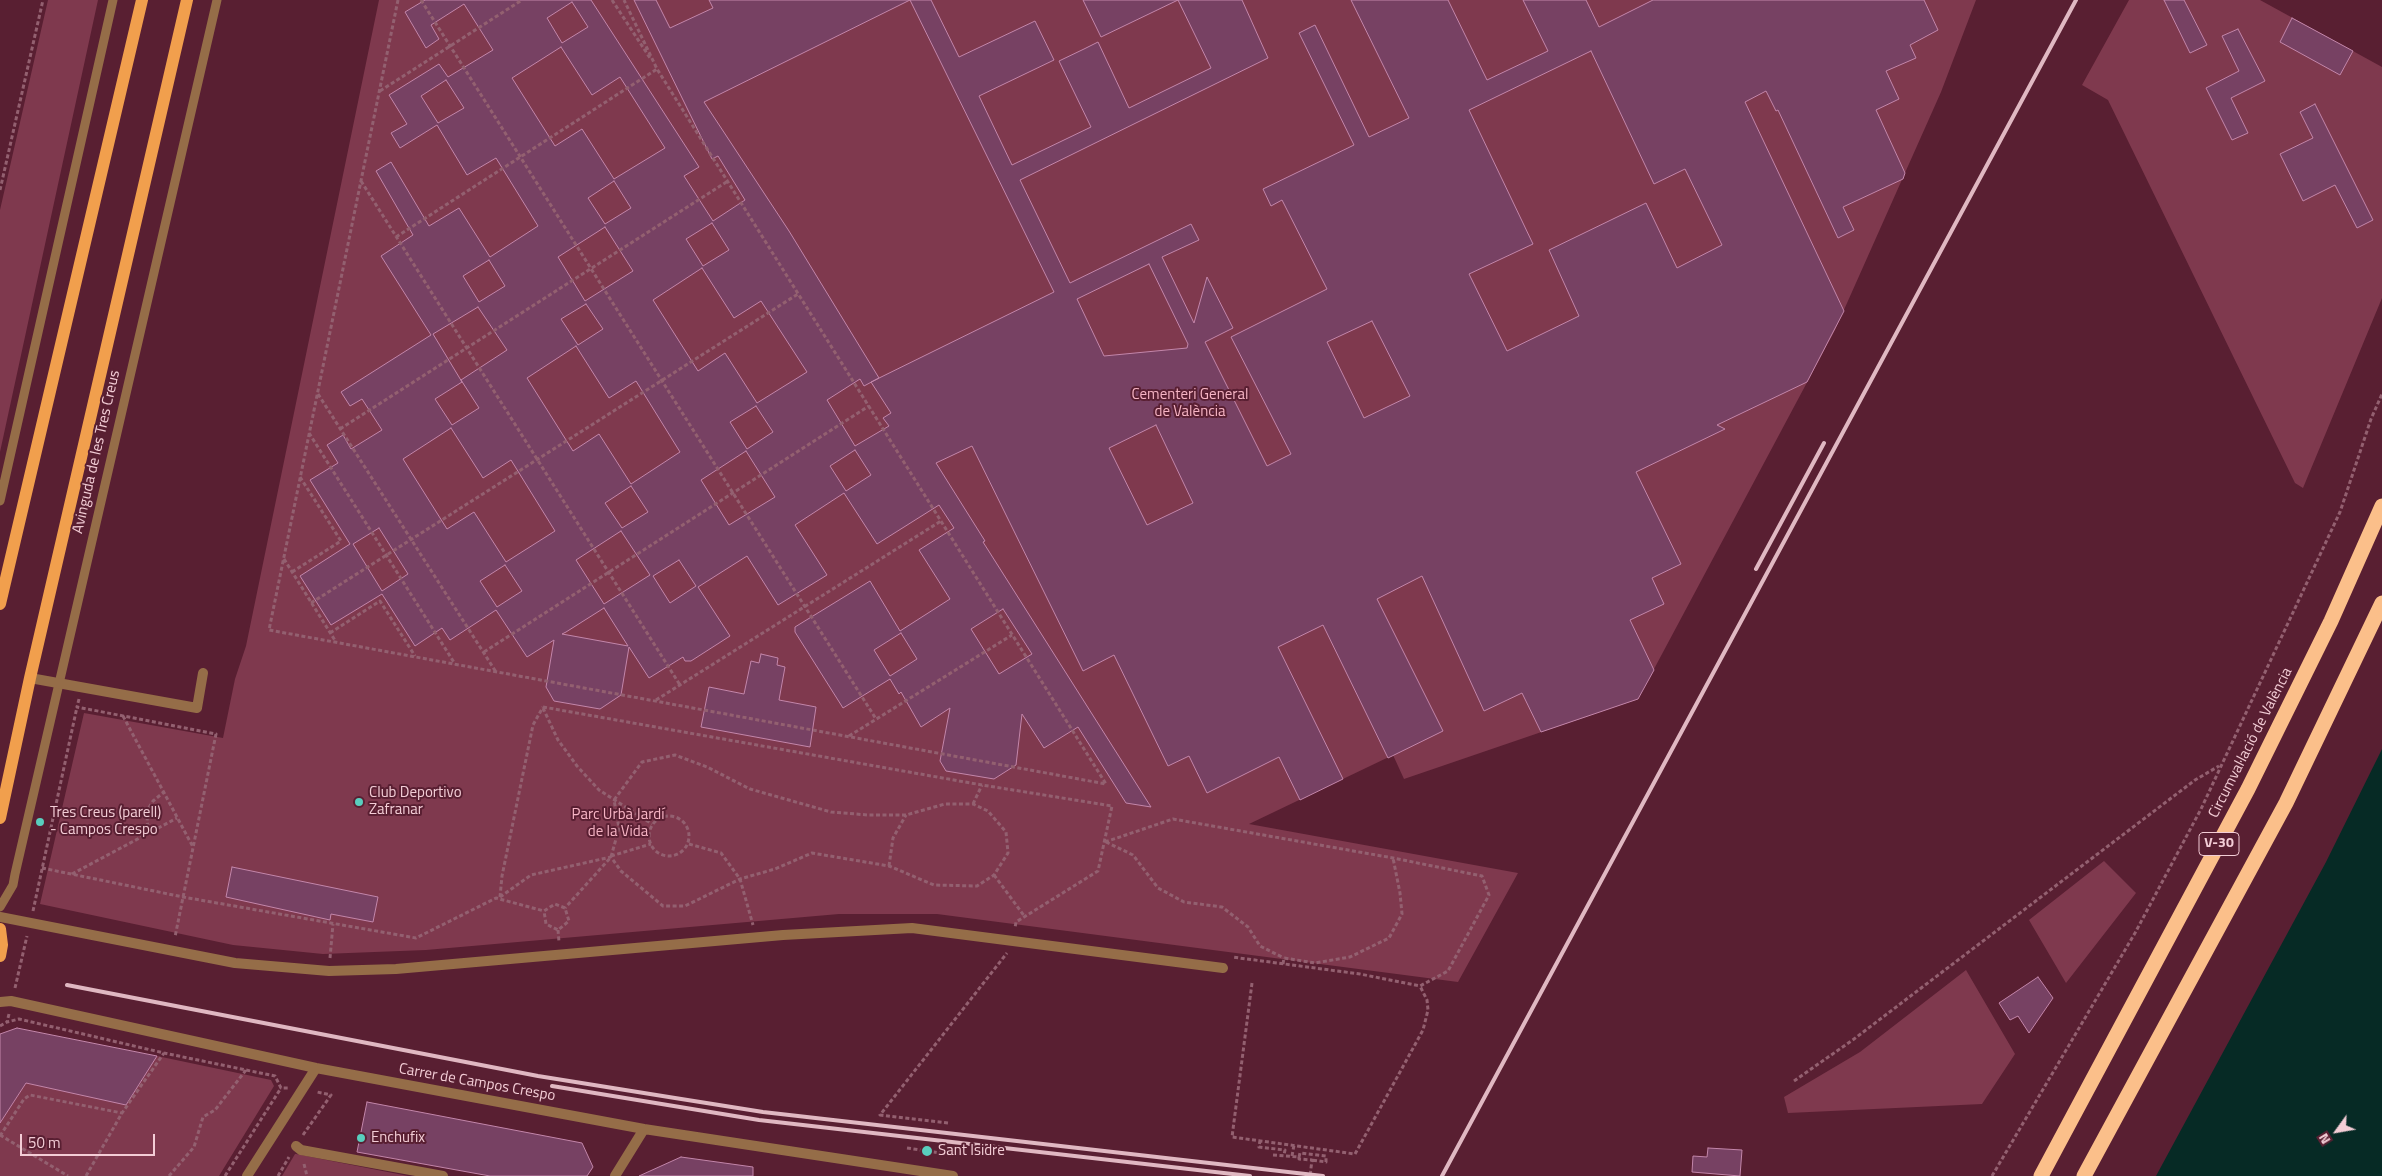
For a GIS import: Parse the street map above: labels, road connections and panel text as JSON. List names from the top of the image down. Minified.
{"streets":{"highway":["Circumval·lació de València","V-30"],"main road":["Avinguda de les Tres Creus"],"street":["Carrer de Campos Crespo"]},"parks":["Cementeri General de València","Parc Urbà Jardí de la Vida"],"places":["Club Deportivo Zafranar","Tres Creus (parell) - Campos Crespo","Enchufix","Sant Isidre"],"scale_bar":"50 m","north":"bottom left"}
